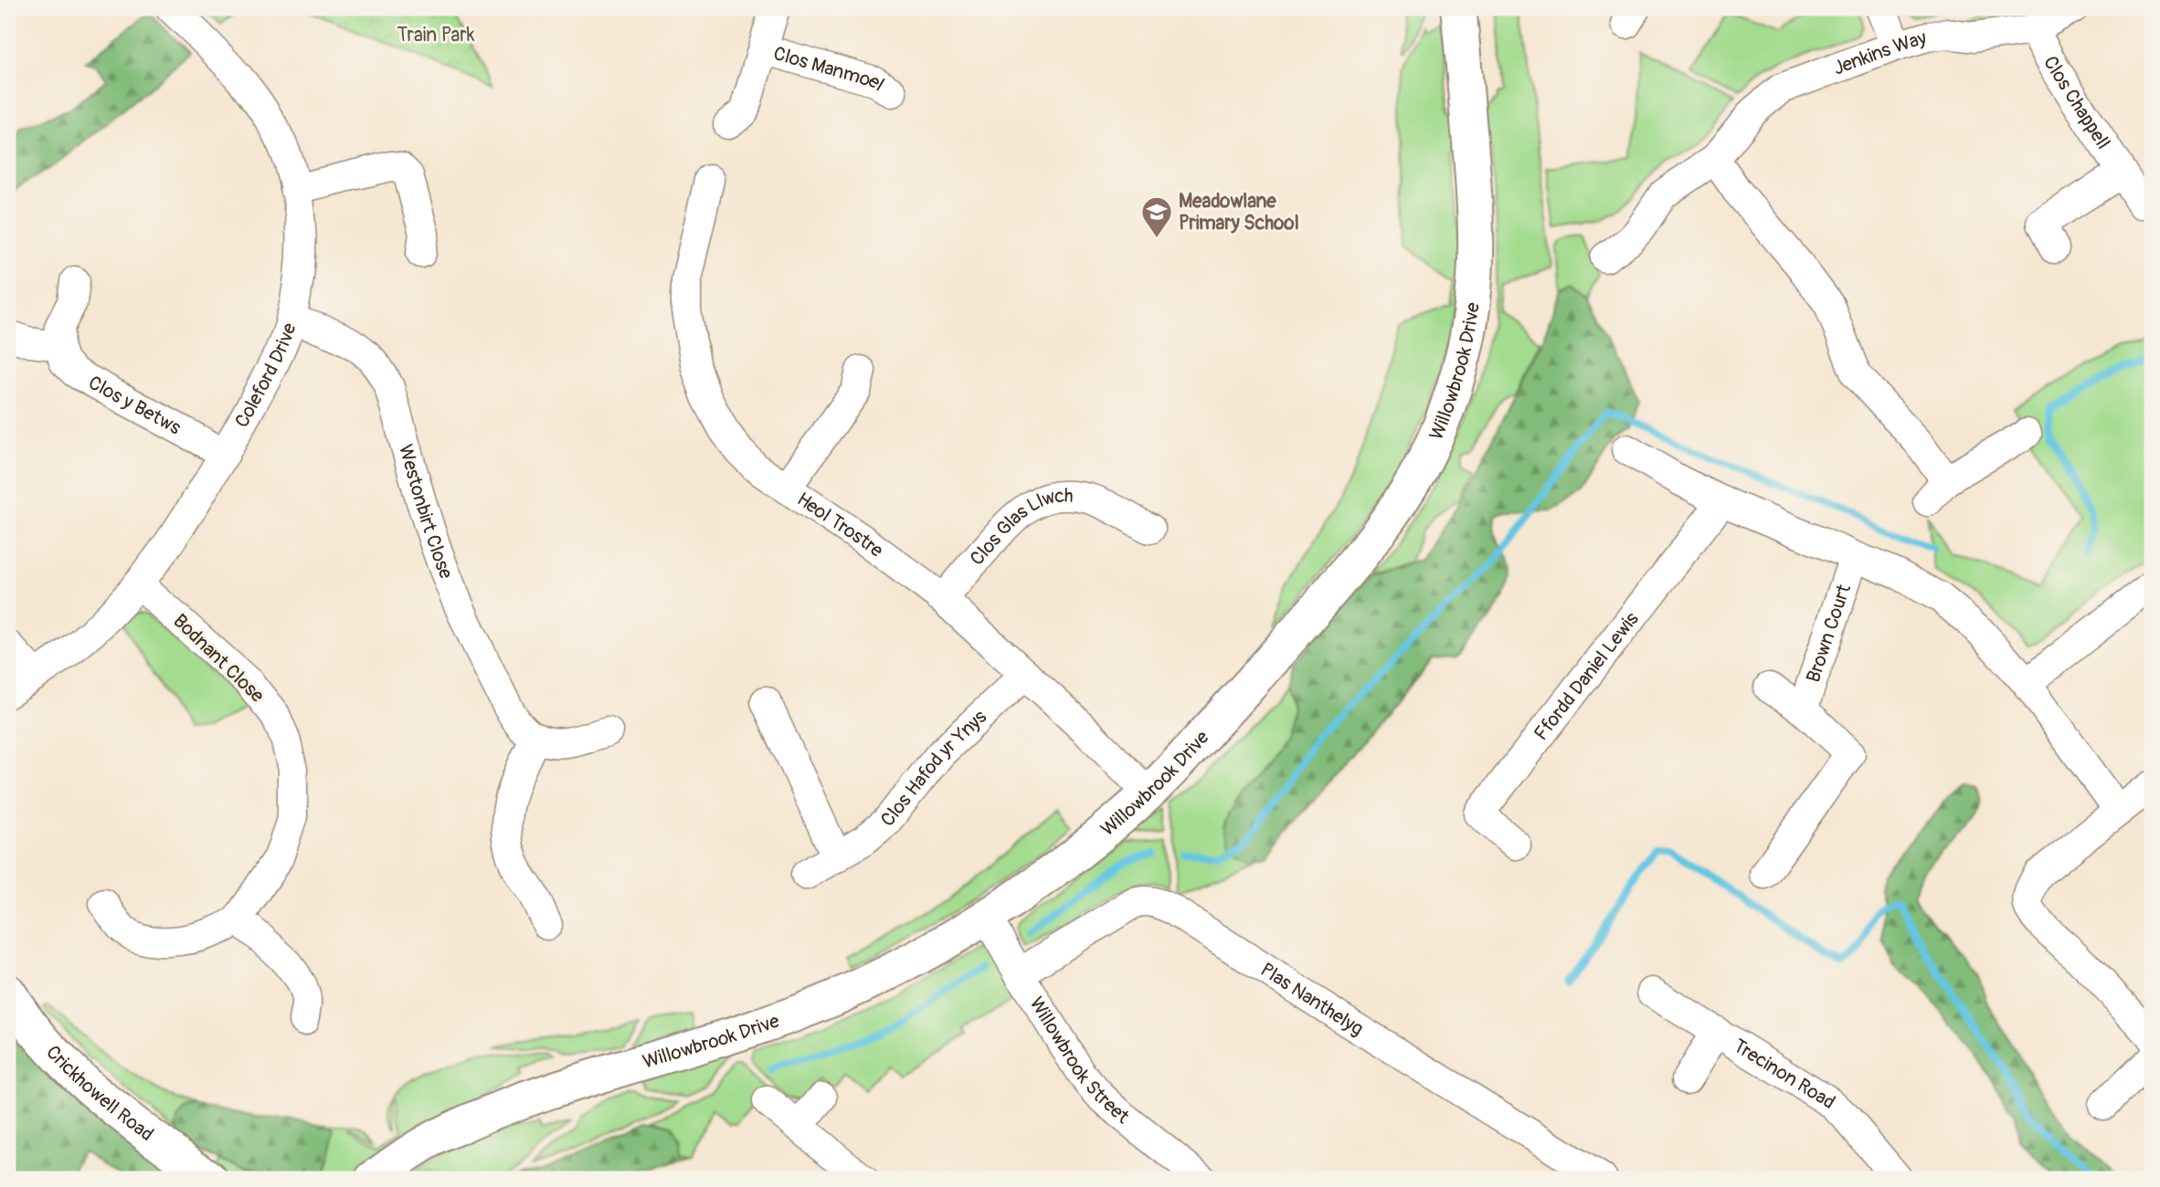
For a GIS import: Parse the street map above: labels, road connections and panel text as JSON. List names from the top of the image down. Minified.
{"streets":{"street":["Jenkins Way","Clos Manmoel","Clos Chappell","Willowbrook Drive","Coleford Drive","Clos y Betws","Westonbirt Close","Heol Trostre","Clos Glas Llwch","Brown Court","Bodnant Close","Ffordd Daniel Lewis","Clos Hafod yr Ynys","Plas Nanthelyg","Willowbrook Street","Trecinon Road","Crickhowell Road"]},"crossings":[["Jenkins Way","Clos Chappell"],["Willowbrook Drive","Heol Trostre"],["Willowbrook Drive","Willowbrook Street"],["Coleford Drive","Clos y Betws"],["Coleford Drive","Westonbirt Close"],["Coleford Drive","Bodnant Close"],["Heol Trostre","Clos Glas Llwch"],["Heol Trostre","Clos Hafod yr Ynys"],["Plas Nanthelyg","Willowbrook Street"]],"parks":["Train Park"],"places":{"school or university":["Meadowlane Primary School"]}}
